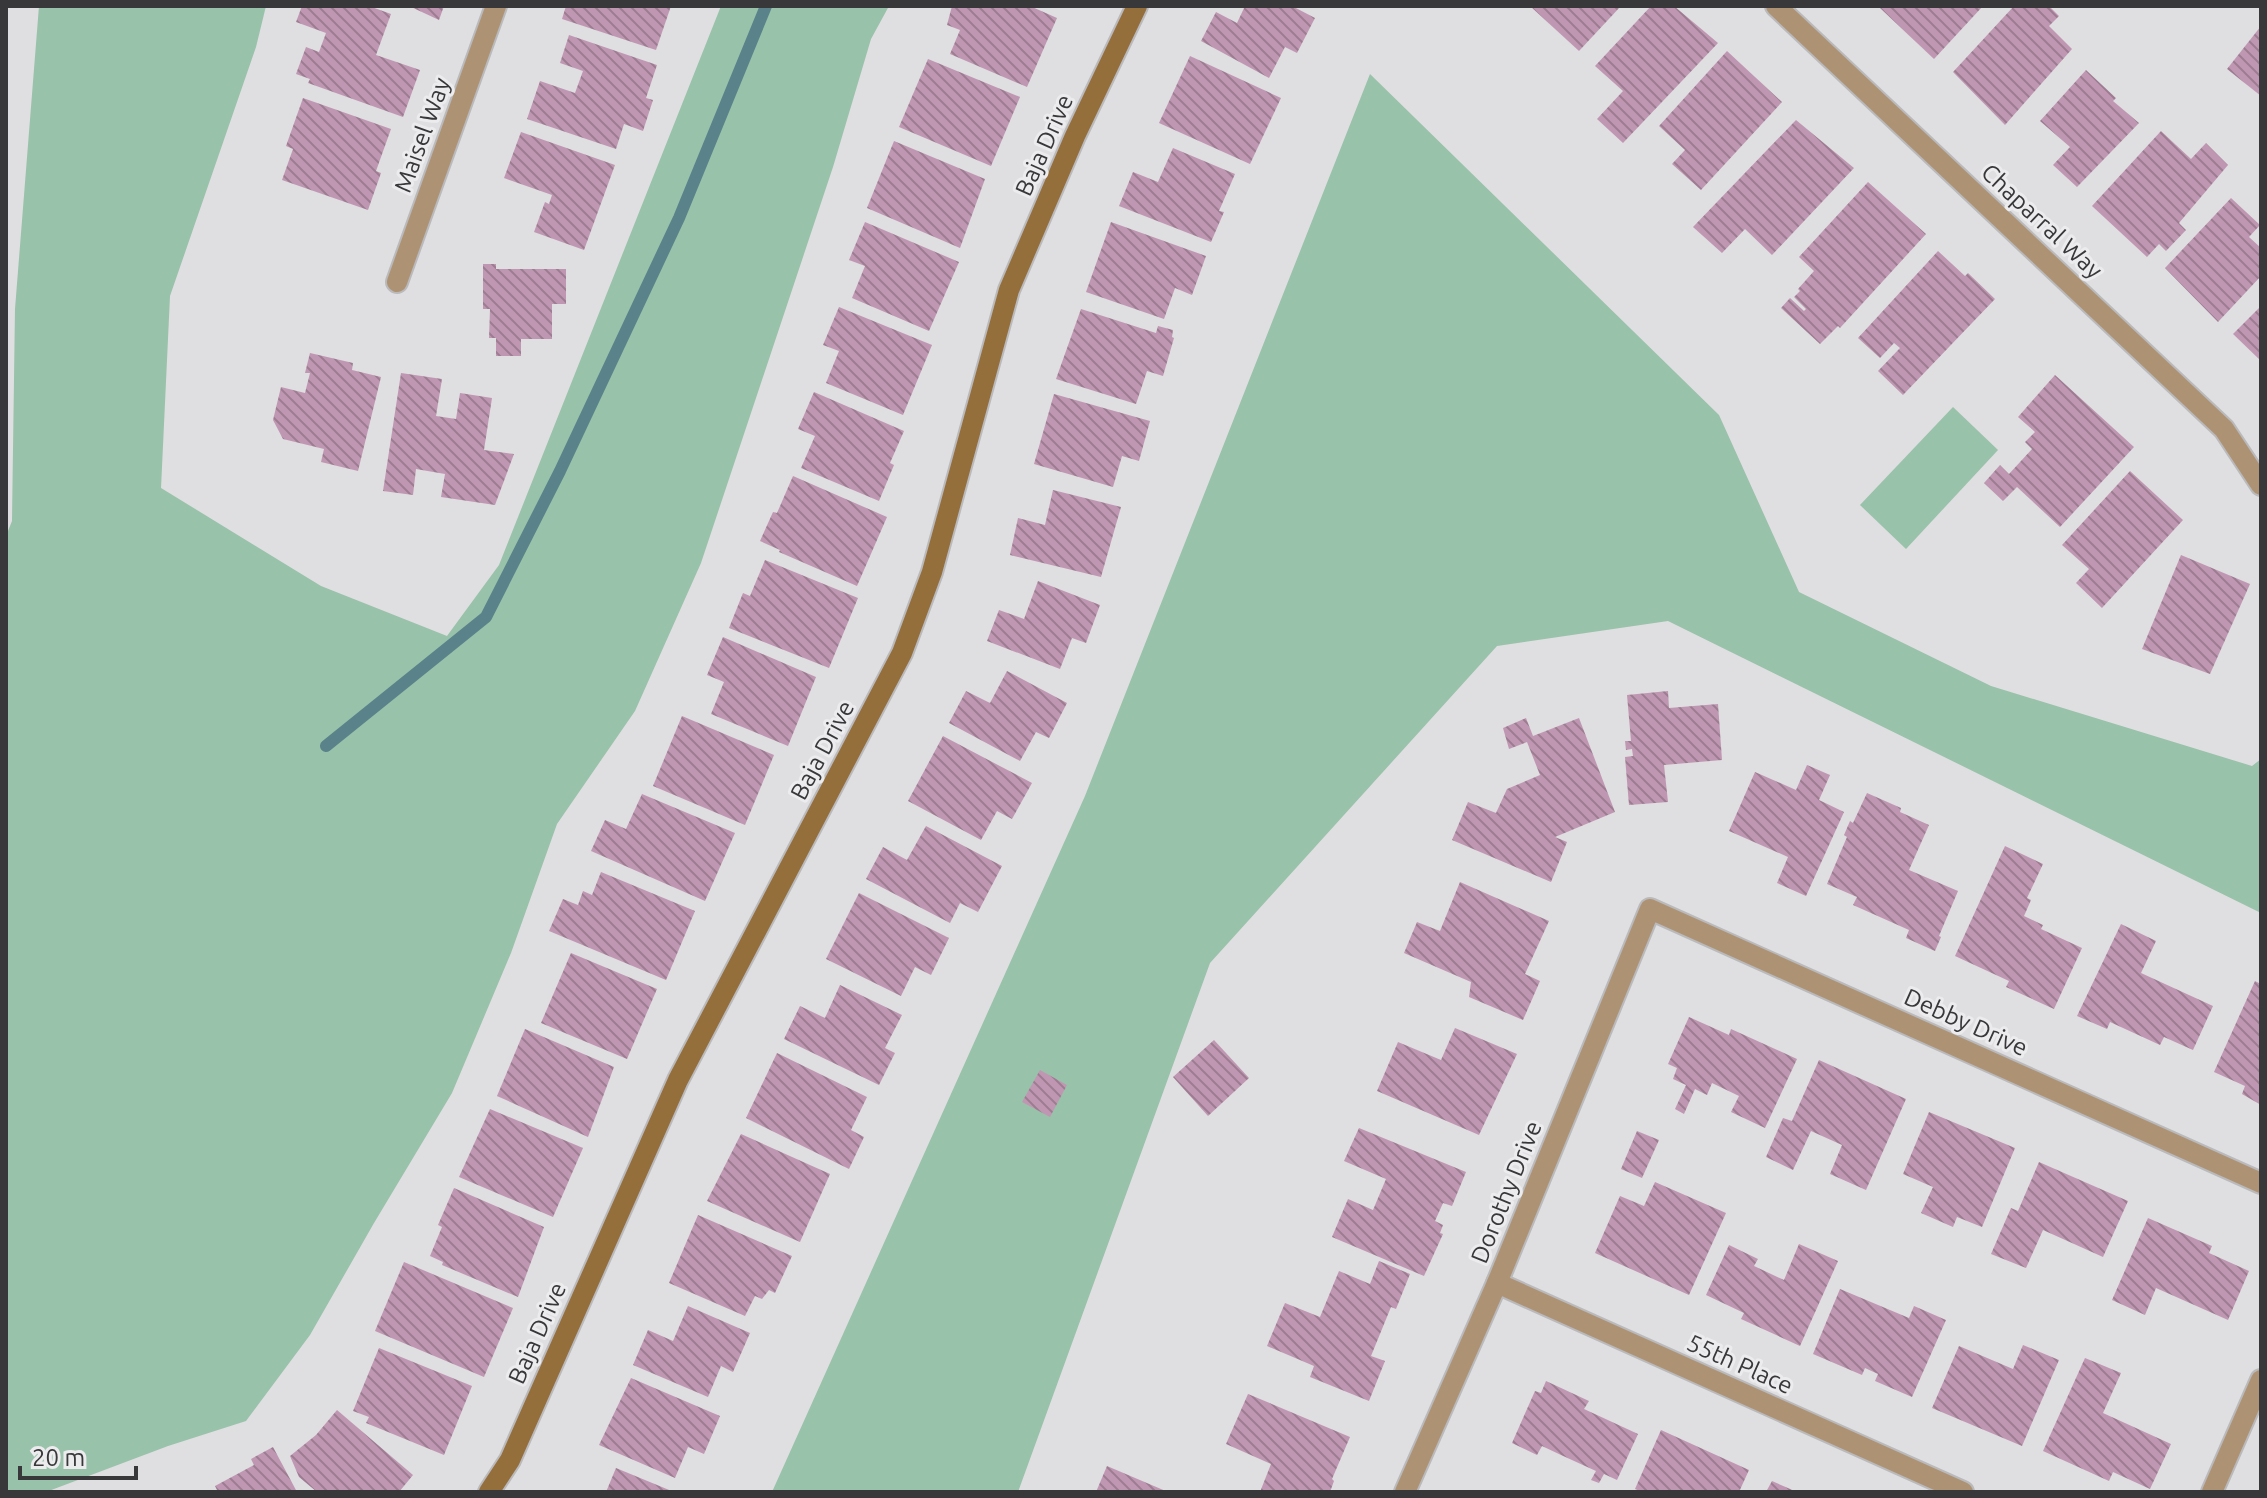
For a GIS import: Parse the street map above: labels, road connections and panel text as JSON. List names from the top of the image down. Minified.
{"streets":{"street":["Maisel Way","Baja Drive","Chaparral Way","Debby Drive","Dorothy Drive","55th Place"]},"crossings":[["Debby Drive","Dorothy Drive"],["Dorothy Drive","55th Place"]],"scale_bar":"20 m"}
